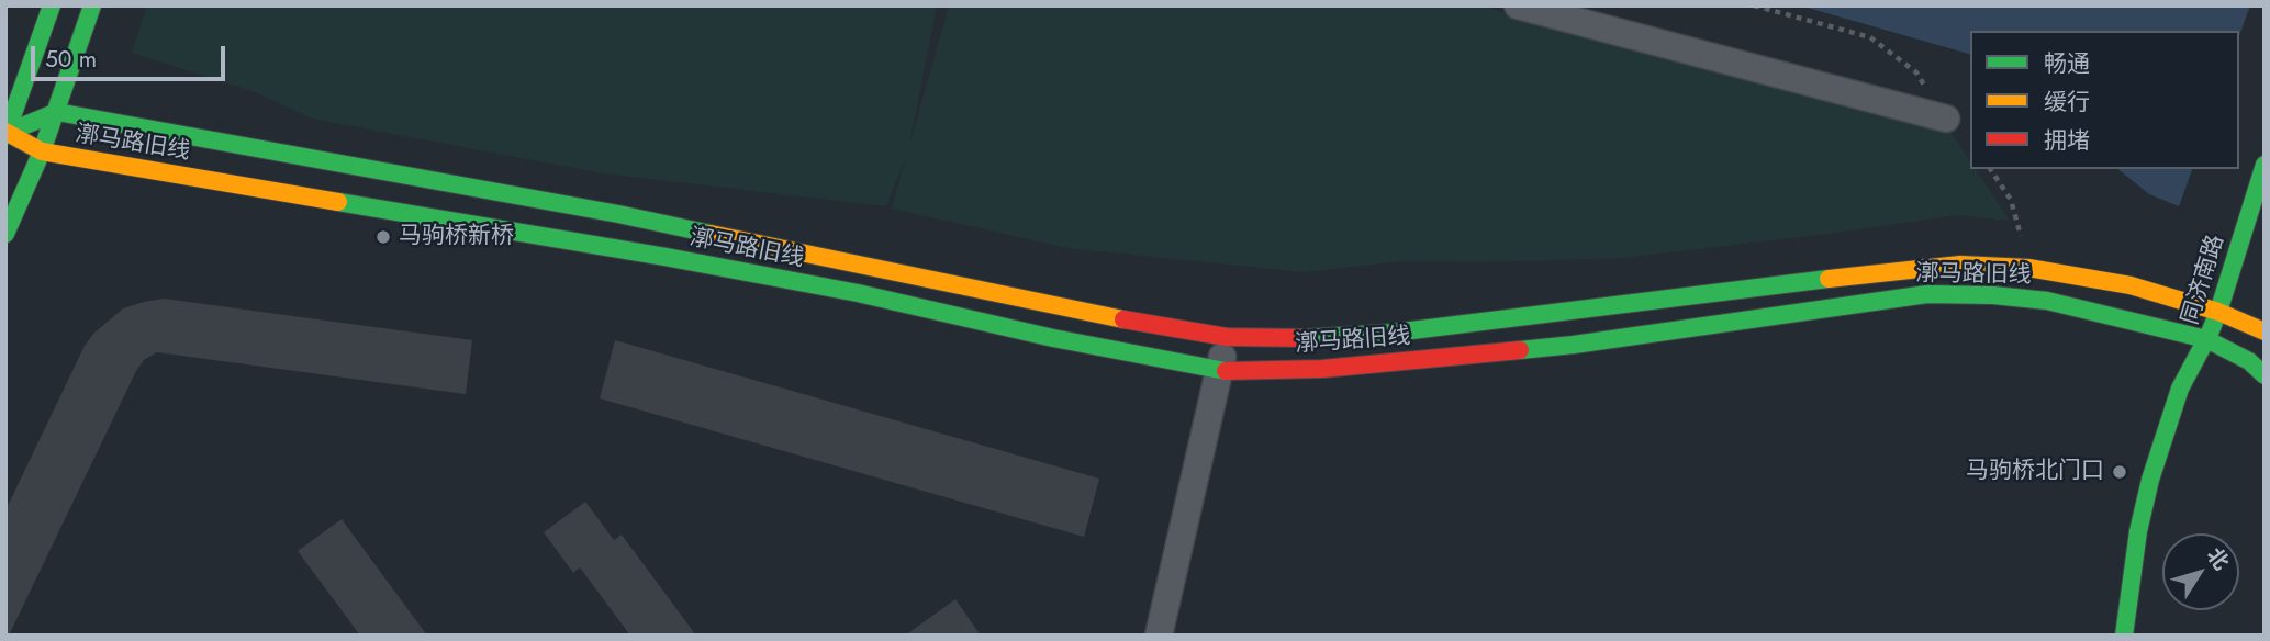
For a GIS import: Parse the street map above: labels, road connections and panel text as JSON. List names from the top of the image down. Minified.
{"streets":{"main road":["漷马路旧线","同济南路"]},"crossings":[["漷马路旧线","同济南路"]],"places":["马驹桥新桥","马驹桥北门口"],"legend":["畅通","缓行","拥堵"],"scale_bar":"50 m","north":"top right"}
